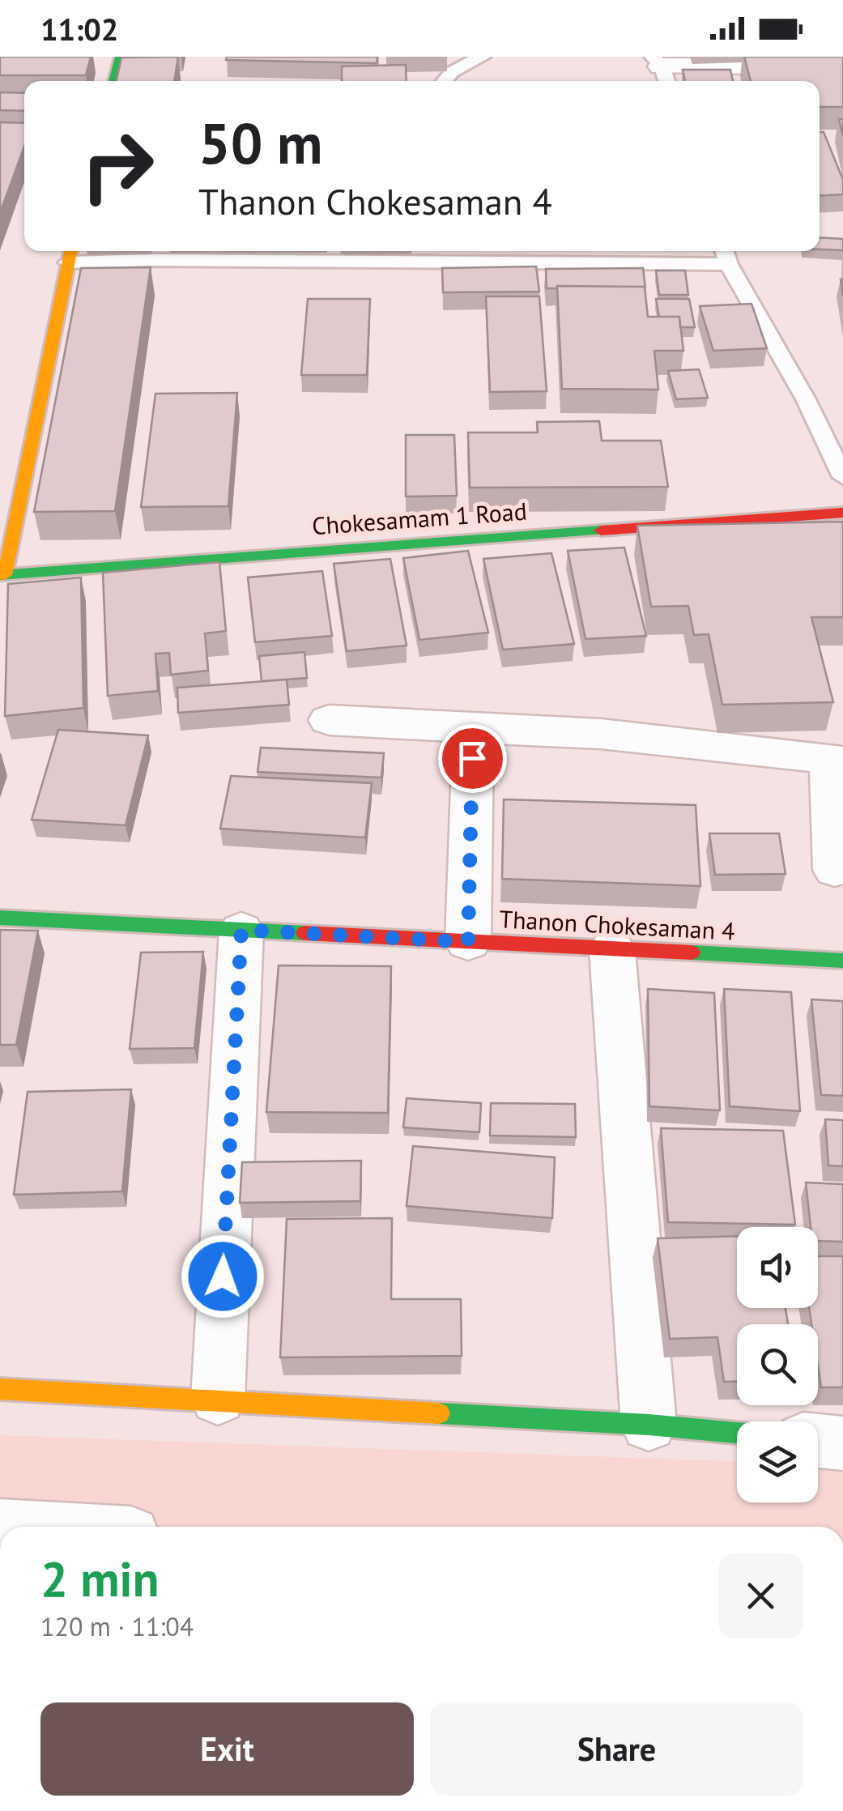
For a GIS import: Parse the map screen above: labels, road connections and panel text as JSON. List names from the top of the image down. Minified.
{"streets":{"street":["Chokesamam 1 Road","Thanon Chokesaman 4"]},"page":{"status":"11:02","turn":["50 m","Thanon Chokesaman 4"],"heading":["2 min","120 m · 11:04"],"buttons":["Exit","Share"]}}
